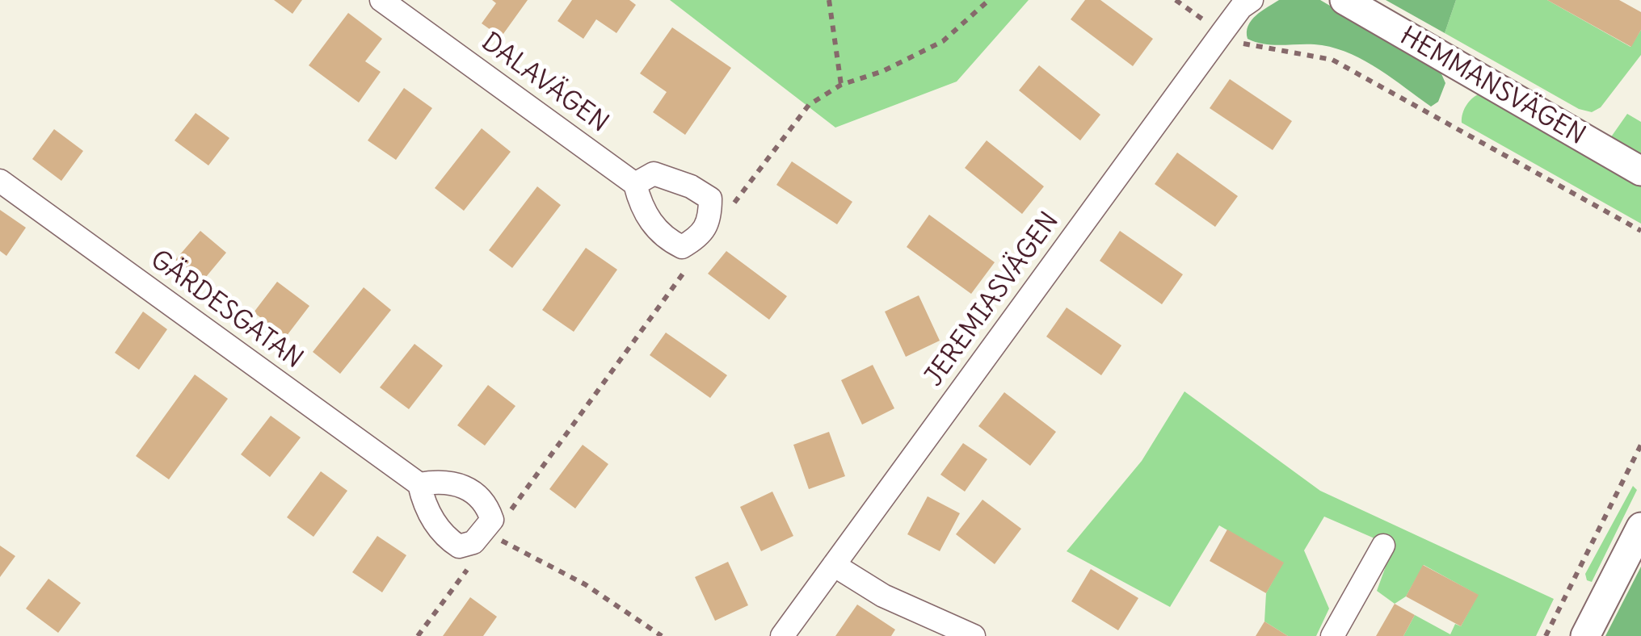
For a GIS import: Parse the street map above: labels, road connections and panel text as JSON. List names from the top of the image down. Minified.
{"streets":{"street":["DALAVÄGEN","HEMMANSVÄGEN","JEREMIASVÄGEN","GÄRDESGATAN"]}}
